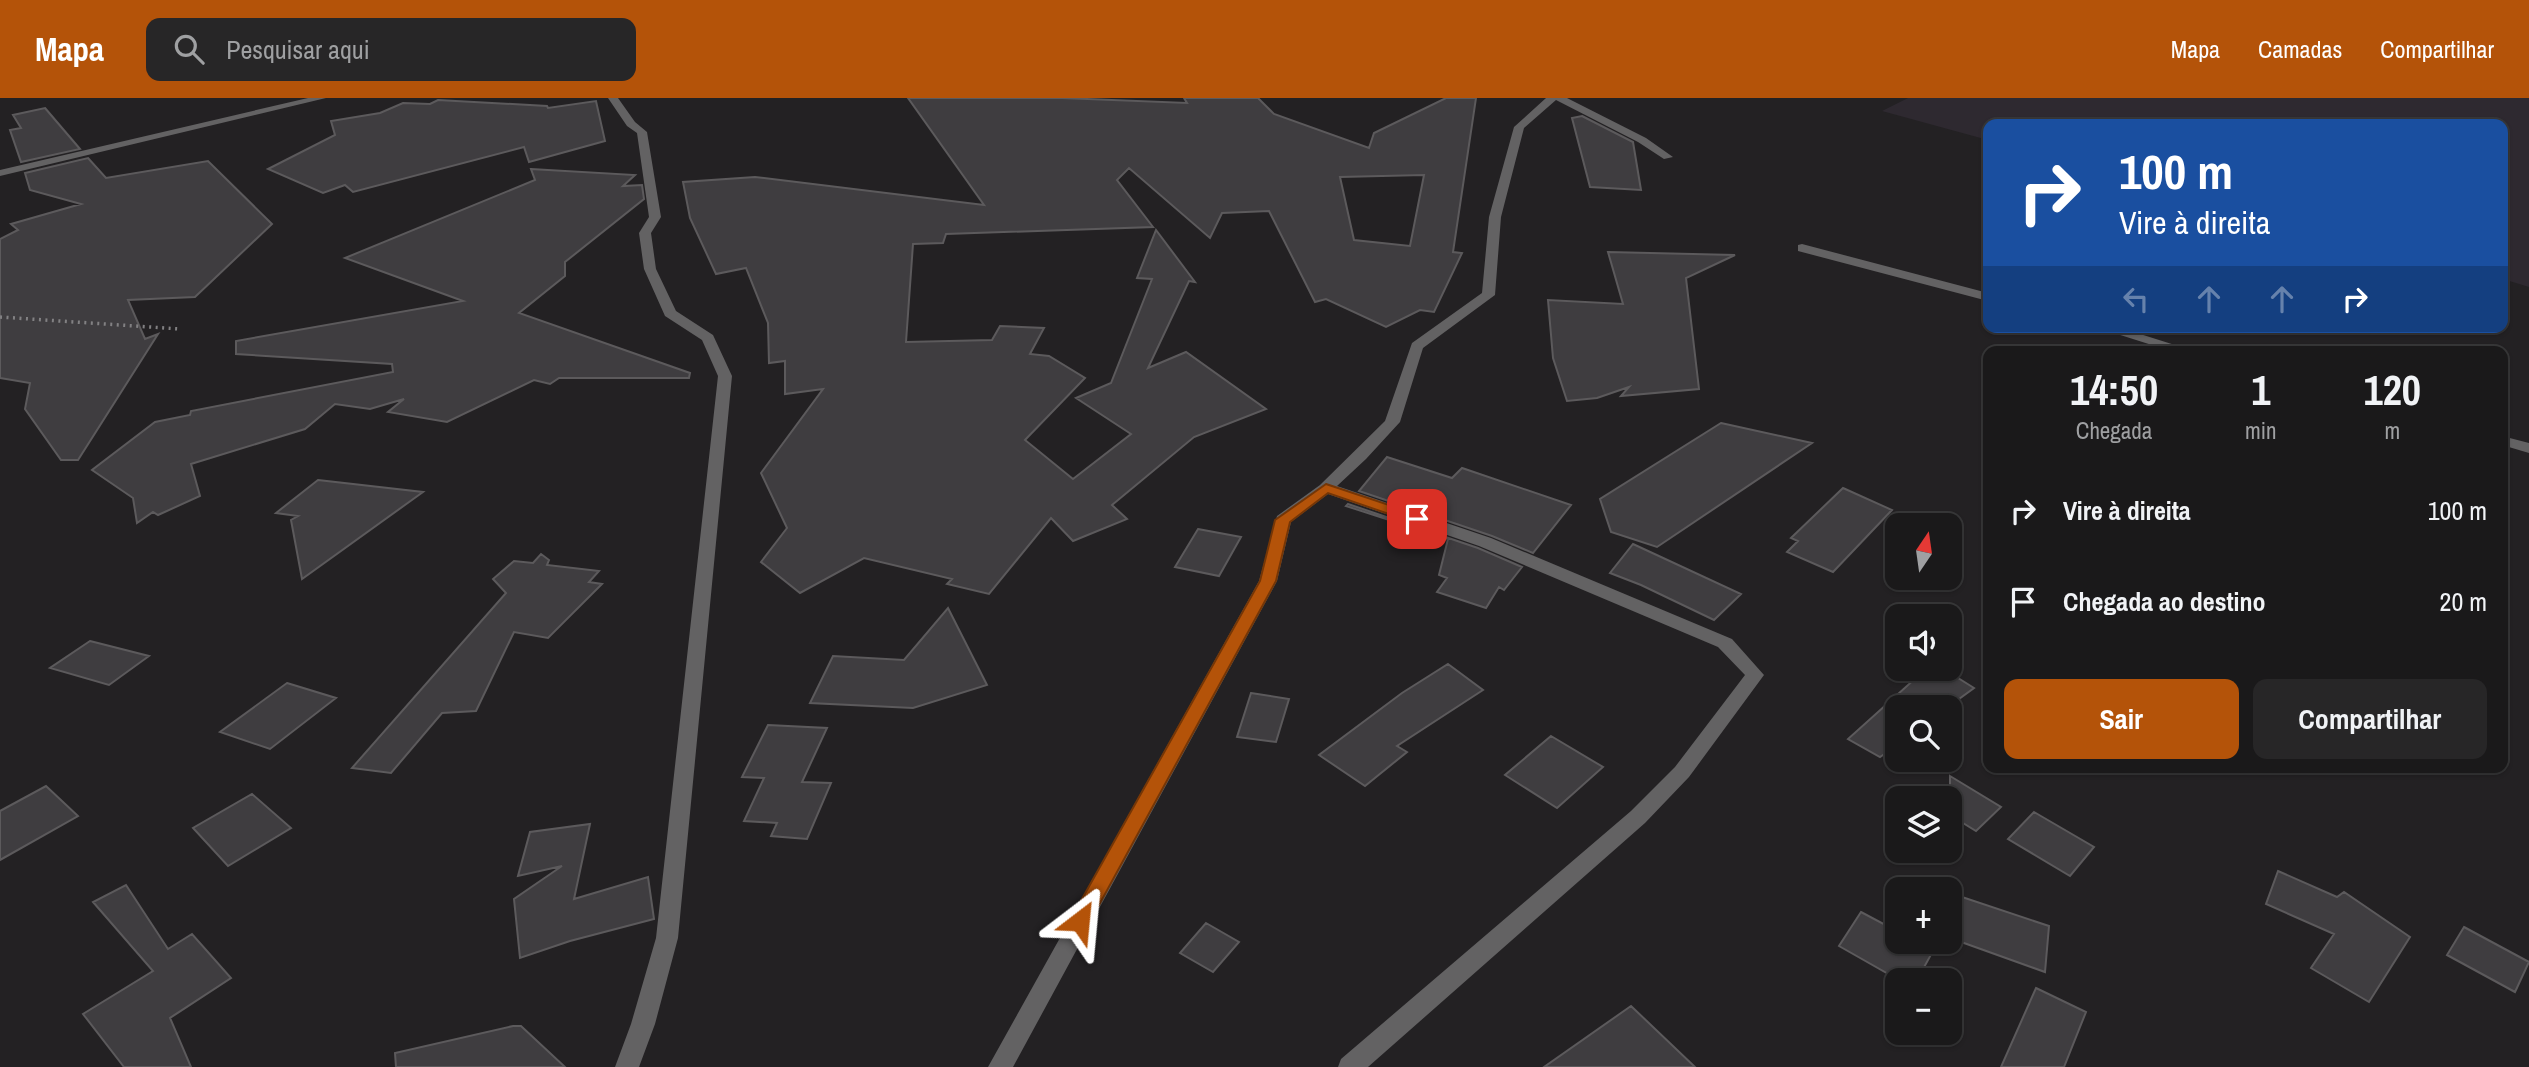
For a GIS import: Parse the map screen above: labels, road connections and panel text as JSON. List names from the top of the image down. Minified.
{"north":"top","page":{"header":"Mapa","search":"Pesquisar aqui","nav":["Mapa","Camadas","Compartilhar"],"turn":["100 m","Vire à direita"],"eta":["14:50","Chegada","1","min","120","m"],"list":[{"name":"Vire à direita","value":"100 m"},{"name":"Chegada ao destino","value":"20 m"}],"map_buttons":["+","−"],"buttons":["Sair","Compartilhar"]}}
